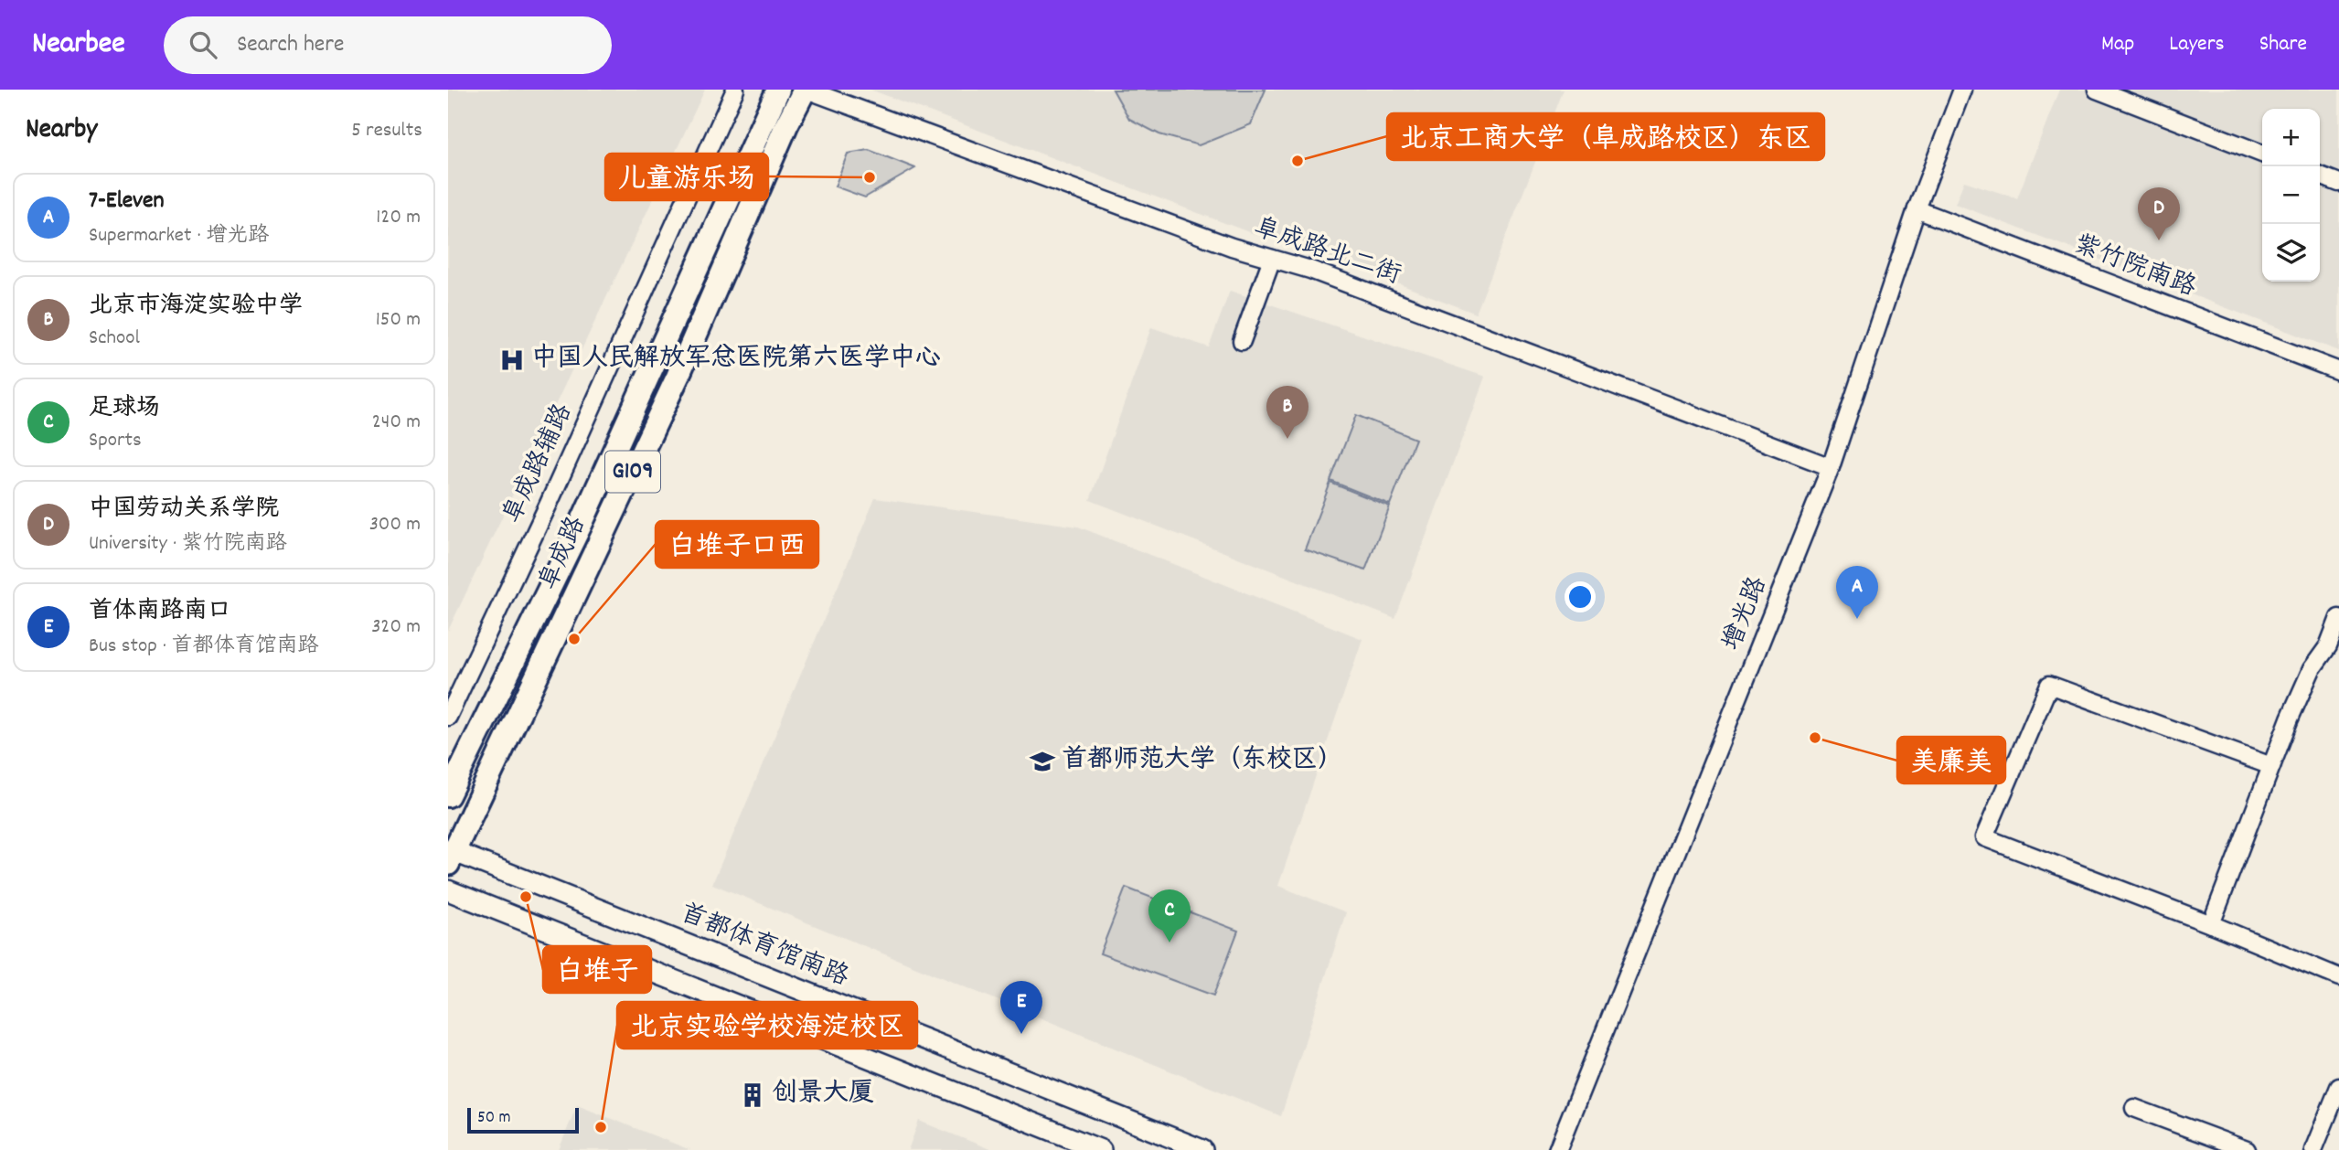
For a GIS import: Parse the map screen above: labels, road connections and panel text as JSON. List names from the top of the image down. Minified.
{"streets":{"highway":["G109","阜成路"],"main road":["首都体育馆南路"],"street":["阜成路北二街","紫竹院南路","阜成路辅路","增光路"]},"crossings":[["阜成路北二街","阜成路"],["阜成路北二街","增光路"],["紫竹院南路","增光路"],["阜成路","首都体育馆南路"]],"places":{"other":["北京工商大学（阜成路校区）东区","儿童游乐场","白堆子口西","美廉美","白堆子","北京实验学校海淀校区"],"hospital":["中国人民解放军总医院第六医学中心"],"school or university":["首都师范大学（东校区）"],"building":["创景大厦"]},"scale_bar":"50 m","page":{"header":"Nearbee","search":"Search here","nav":["Map","Layers","Share"],"heading":["Nearby","5 results"],"map_buttons":["+","−"],"list":[{"mark":"A","name":"7-Eleven","note":"Supermarket · 增光路","value":"120 m"},{"mark":"B","name":"北京市海淀实验中学","note":"School","value":"150 m"},{"mark":"C","name":"足球场","note":"Sports","value":"240 m"},{"mark":"D","name":"中国劳动关系学院","note":"University · 紫竹院南路","value":"300 m"},{"mark":"E","name":"首体南路南口","note":"Bus stop · 首都体育馆南路","value":"320 m"}],"pins":["D","B","A","C","E"],"scale":"50 m"}}
